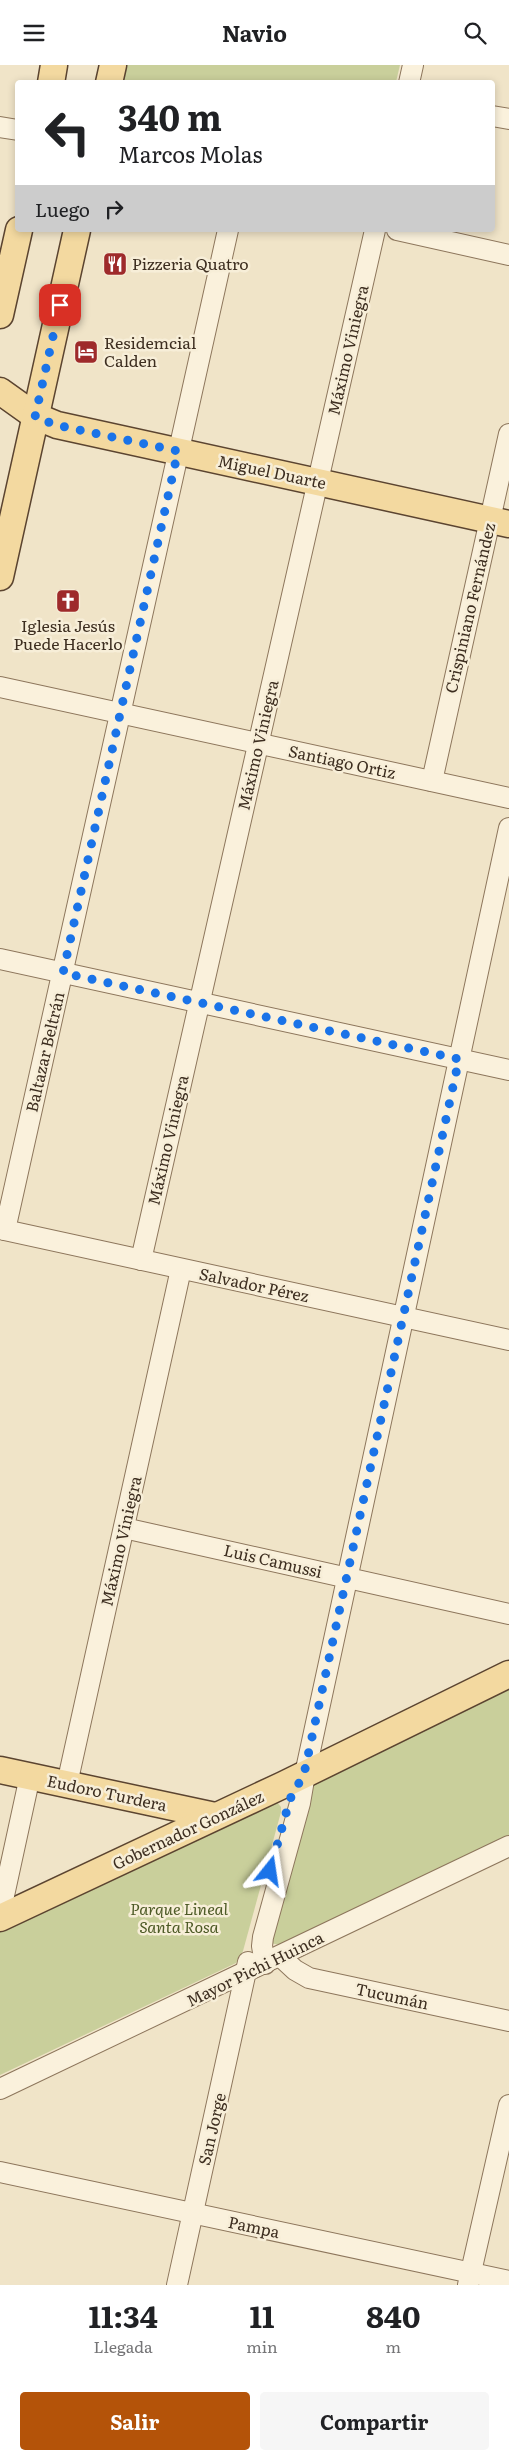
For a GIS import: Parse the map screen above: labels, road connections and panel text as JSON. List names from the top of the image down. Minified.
{"streets":{"main road":["Miguel Duarte","Eudoro Turdera","Gobernador González"],"street":["Máximo Viniegra","Crispiniano Fernández","Santiago Ortiz","Baltazar Beltrán","Salvador Pérez","Luis Camussi","Mayor Pichi Huinca","Tucumán","San Jorge","Pampa"]},"crossings":[["Máximo Viniegra","Miguel Duarte"],["Máximo Viniegra","Santiago Ortiz"],["Máximo Viniegra","Salvador Pérez"],["Máximo Viniegra","Luis Camussi"],["Máximo Viniegra","Eudoro Turdera"],["Miguel Duarte","Crispiniano Fernández"],["Miguel Duarte","Baltazar Beltrán"],["Crispiniano Fernández","Santiago Ortiz"],["Santiago Ortiz","Baltazar Beltrán"],["Baltazar Beltrán","Salvador Pérez"],["Eudoro Turdera","Gobernador González"],["Mayor Pichi Huinca","Tucumán"],["Mayor Pichi Huinca","San Jorge"],["Tucumán","San Jorge"],["San Jorge","Pampa"]],"parks":["Parque Lineal Santa Rosa"],"places":{"restaurant":["Pizzeria Quatro"],"hotel":["Residemcial Calden"],"church":["Iglesia Jesús Puede Hacerlo"]},"page":{"header":"Navio","turn":["340 m","Marcos Molas"],"then":"Luego","eta":["11:34","Llegada","11","min","840","m"],"buttons":["Salir","Compartir"]}}
